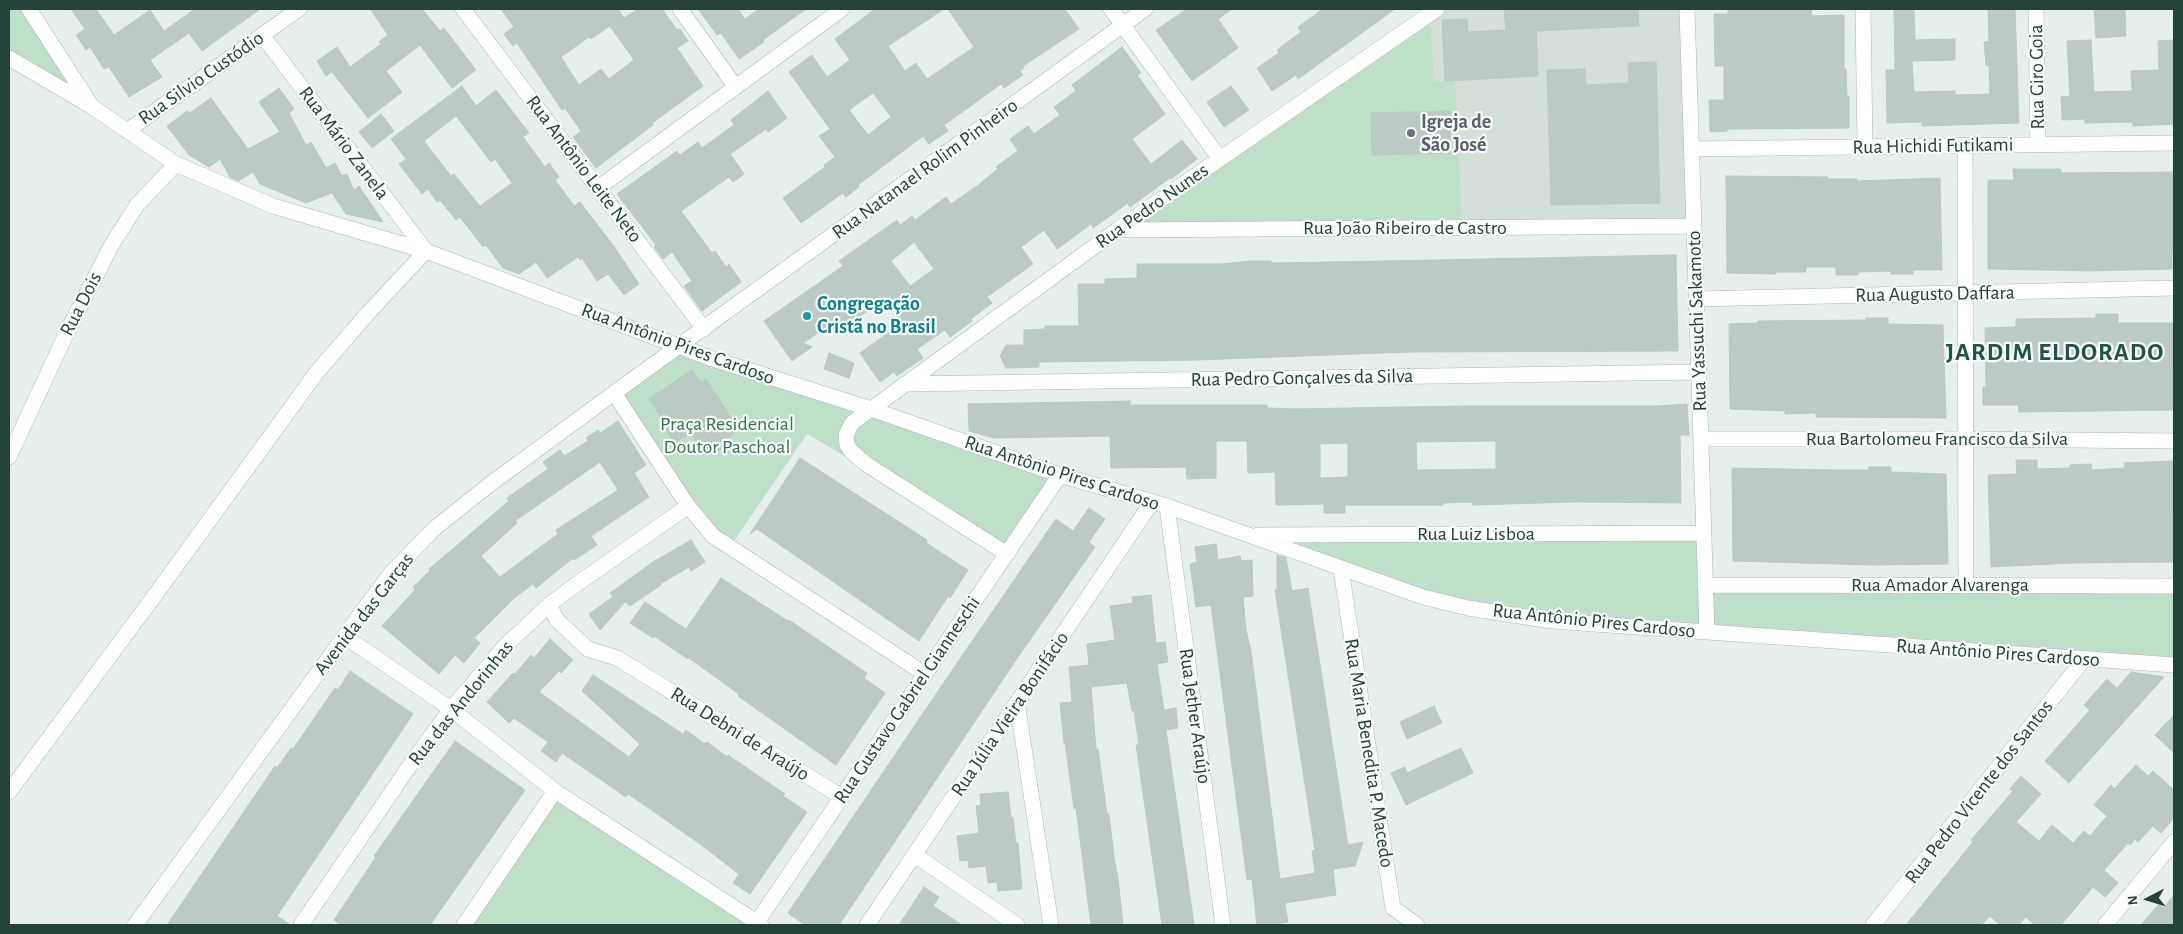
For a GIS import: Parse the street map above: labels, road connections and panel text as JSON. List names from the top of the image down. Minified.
{"streets":{"street":["Rua Giro Goia","Rua Silvio Custódio","Rua Mário Zanela","Rua Hichidi Futikami","Rua Antônio Leite Neto","Rua Natanael Rolim Pinheiro","Rua Pedro Nunes","Rua João Ribeiro de Castro","Rua Augusto Daffara","Rua Dois","Rua Yassuchi Sakamoto","Rua Antônio Pires Cardoso","Rua Pedro Gonçalves da Silva","Rua Bartolomeu Francisco da Silva","Rua Luiz Lisboa","Rua Amador Alvarenga","Avenida das Garças","Rua Gustavo Gabriel Gianneschi","Rua das Andorinhas","Rua Júlia Vieira Bonifácio","Rua Jether Araújo","Rua Debni de Araújo","Rua Maria Benedita P. Macedo","Rua Pedro Vicente dos Santos"]},"crossings":[["Rua Giro Goia","Rua Hichidi Futikami"],["Rua Silvio Custódio","Rua Mário Zanela"],["Rua Silvio Custódio","Rua Antônio Pires Cardoso"],["Rua Mário Zanela","Rua Antônio Pires Cardoso"],["Rua Hichidi Futikami","Rua Yassuchi Sakamoto"],["Rua Antônio Leite Neto","Rua Natanael Rolim Pinheiro"],["Rua Natanael Rolim Pinheiro","Rua Antônio Pires Cardoso"],["Rua Natanael Rolim Pinheiro","Avenida das Garças"],["Rua Pedro Nunes","Rua João Ribeiro de Castro"],["Rua Pedro Nunes","Rua Antônio Pires Cardoso"],["Rua Pedro Nunes","Rua Pedro Gonçalves da Silva"],["Rua Pedro Nunes","Rua Gustavo Gabriel Gianneschi"],["Rua João Ribeiro de Castro","Rua Yassuchi Sakamoto"],["Rua Augusto Daffara","Rua Yassuchi Sakamoto"],["Rua Dois","Rua Antônio Pires Cardoso"],["Rua Yassuchi Sakamoto","Rua Antônio Pires Cardoso"],["Rua Yassuchi Sakamoto","Rua Pedro Gonçalves da Silva"],["Rua Yassuchi Sakamoto","Rua Bartolomeu Francisco da Silva"],["Rua Yassuchi Sakamoto","Rua Luiz Lisboa"],["Rua Yassuchi Sakamoto","Rua Amador Alvarenga"],["Rua Antônio Pires Cardoso","Rua Luiz Lisboa"],["Rua Antônio Pires Cardoso","Avenida das Garças"],["Rua Antônio Pires Cardoso","Rua Gustavo Gabriel Gianneschi"],["Rua Antônio Pires Cardoso","Rua Júlia Vieira Bonifácio"],["Rua Antônio Pires Cardoso","Rua Jether Araújo"],["Rua Antônio Pires Cardoso","Rua Maria Benedita P. Macedo"],["Rua Antônio Pires Cardoso","Rua Pedro Vicente dos Santos"],["Rua Gustavo Gabriel Gianneschi","Rua Debni de Araújo"],["Rua das Andorinhas","Rua Debni de Araújo"],["Rua Júlia Vieira Bonifácio","Rua Jether Araújo"]],"districts":["JARDIM ELDORADO"],"parks":["Praça Residencial Doutor Paschoal"],"places":["Igreja de São José","Congregação Cristã no Brasil"],"north":"left"}
